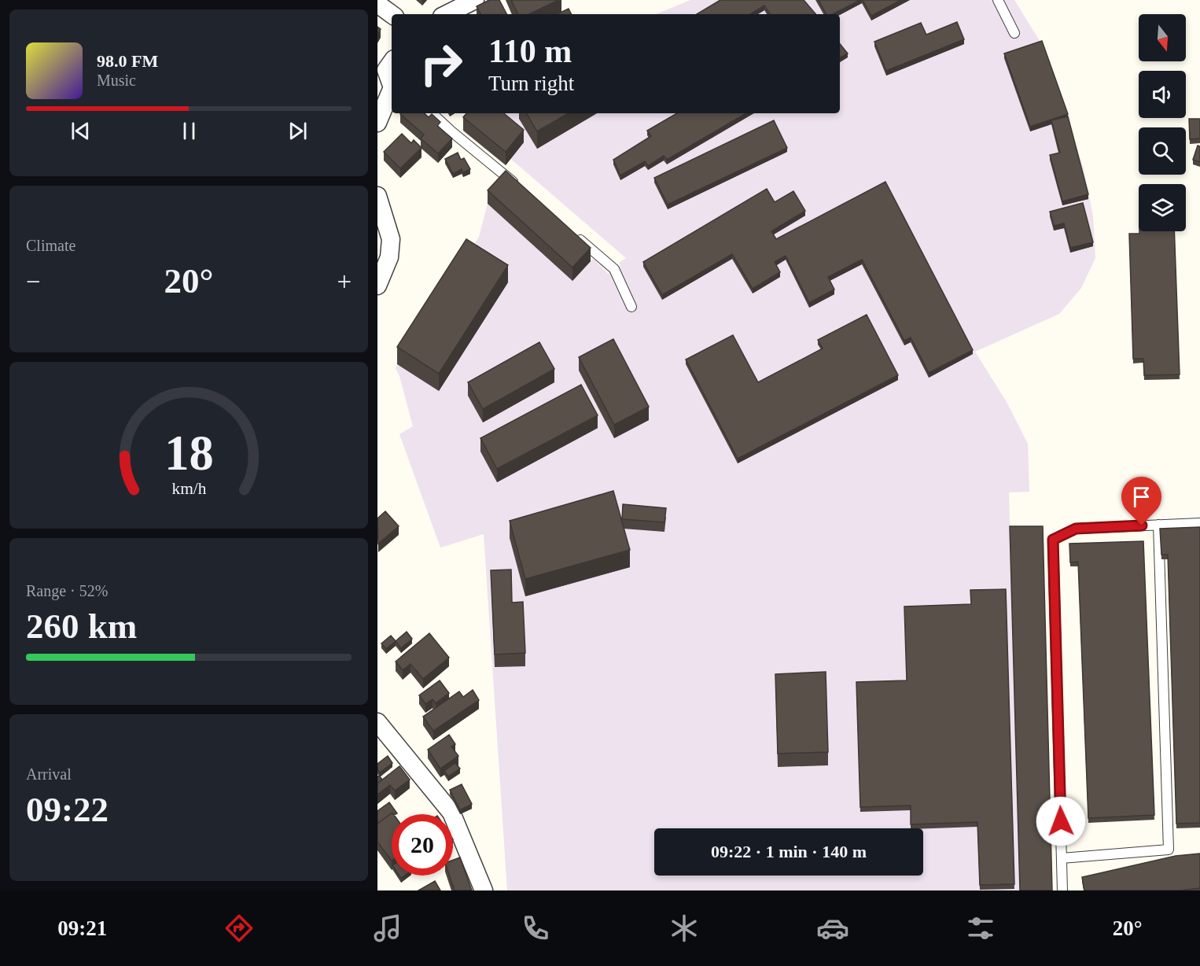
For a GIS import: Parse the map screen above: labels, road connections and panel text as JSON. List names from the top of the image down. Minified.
{"north":"bottom","page":{"turn":["110 m","Turn right"],"song":["98.0 FM","Music"],"tile":["Climate",["Range · 52%","260 km"],["Arrival","09:22"]],"heat":["−","20°","+"],"limit":"20","trip":"09:22 · 1 min · 140 m","tabs":["09:21","20°"],"gauge":["18","km/h"]}}
